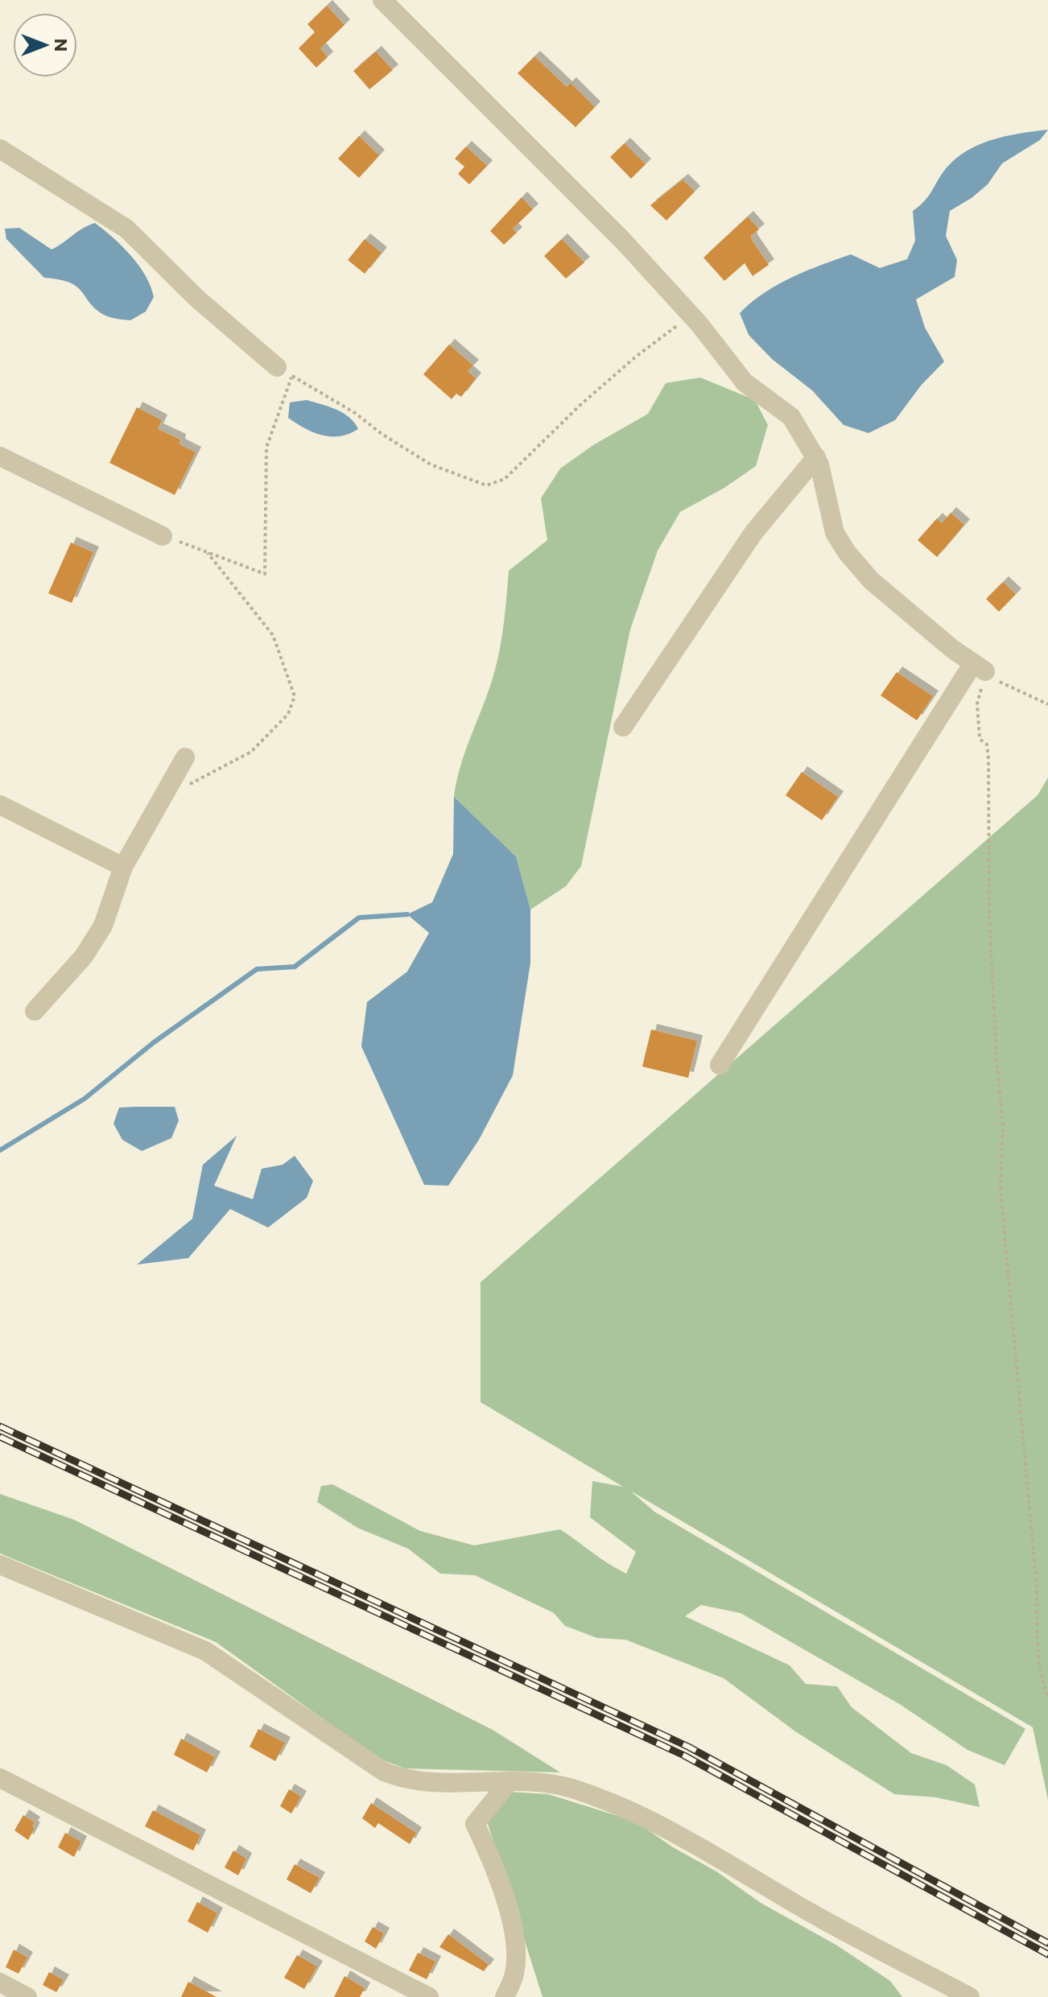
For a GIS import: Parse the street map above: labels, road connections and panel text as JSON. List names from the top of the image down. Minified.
{"north":"right"}
